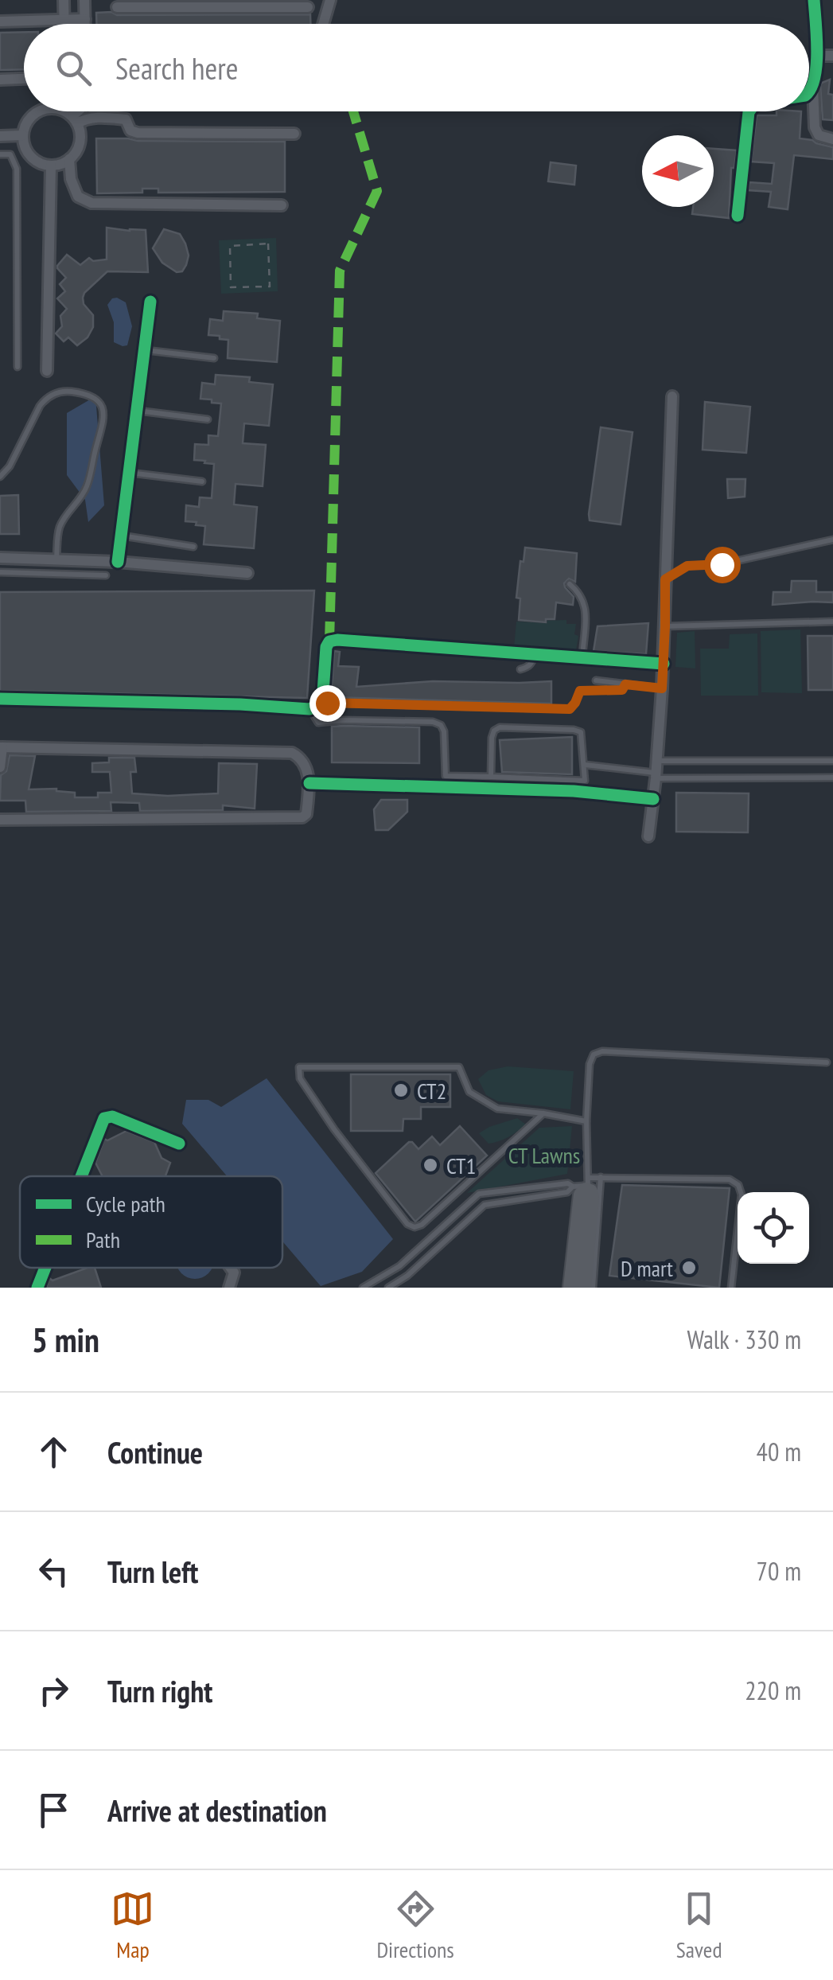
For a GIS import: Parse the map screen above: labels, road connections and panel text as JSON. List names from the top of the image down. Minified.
{"parks":["CT Lawns"],"places":["CT2","CT1","D mart"],"legend":["Cycle path","Path"],"north":"left","page":{"search":"Search here","heading":["5 min","Walk · 330 m"],"list":[["Continue","40 m"],["Turn left","70 m"],["Turn right","220 m"],"Arrive at destination"],"nav":["Map","Directions","Saved"]}}
